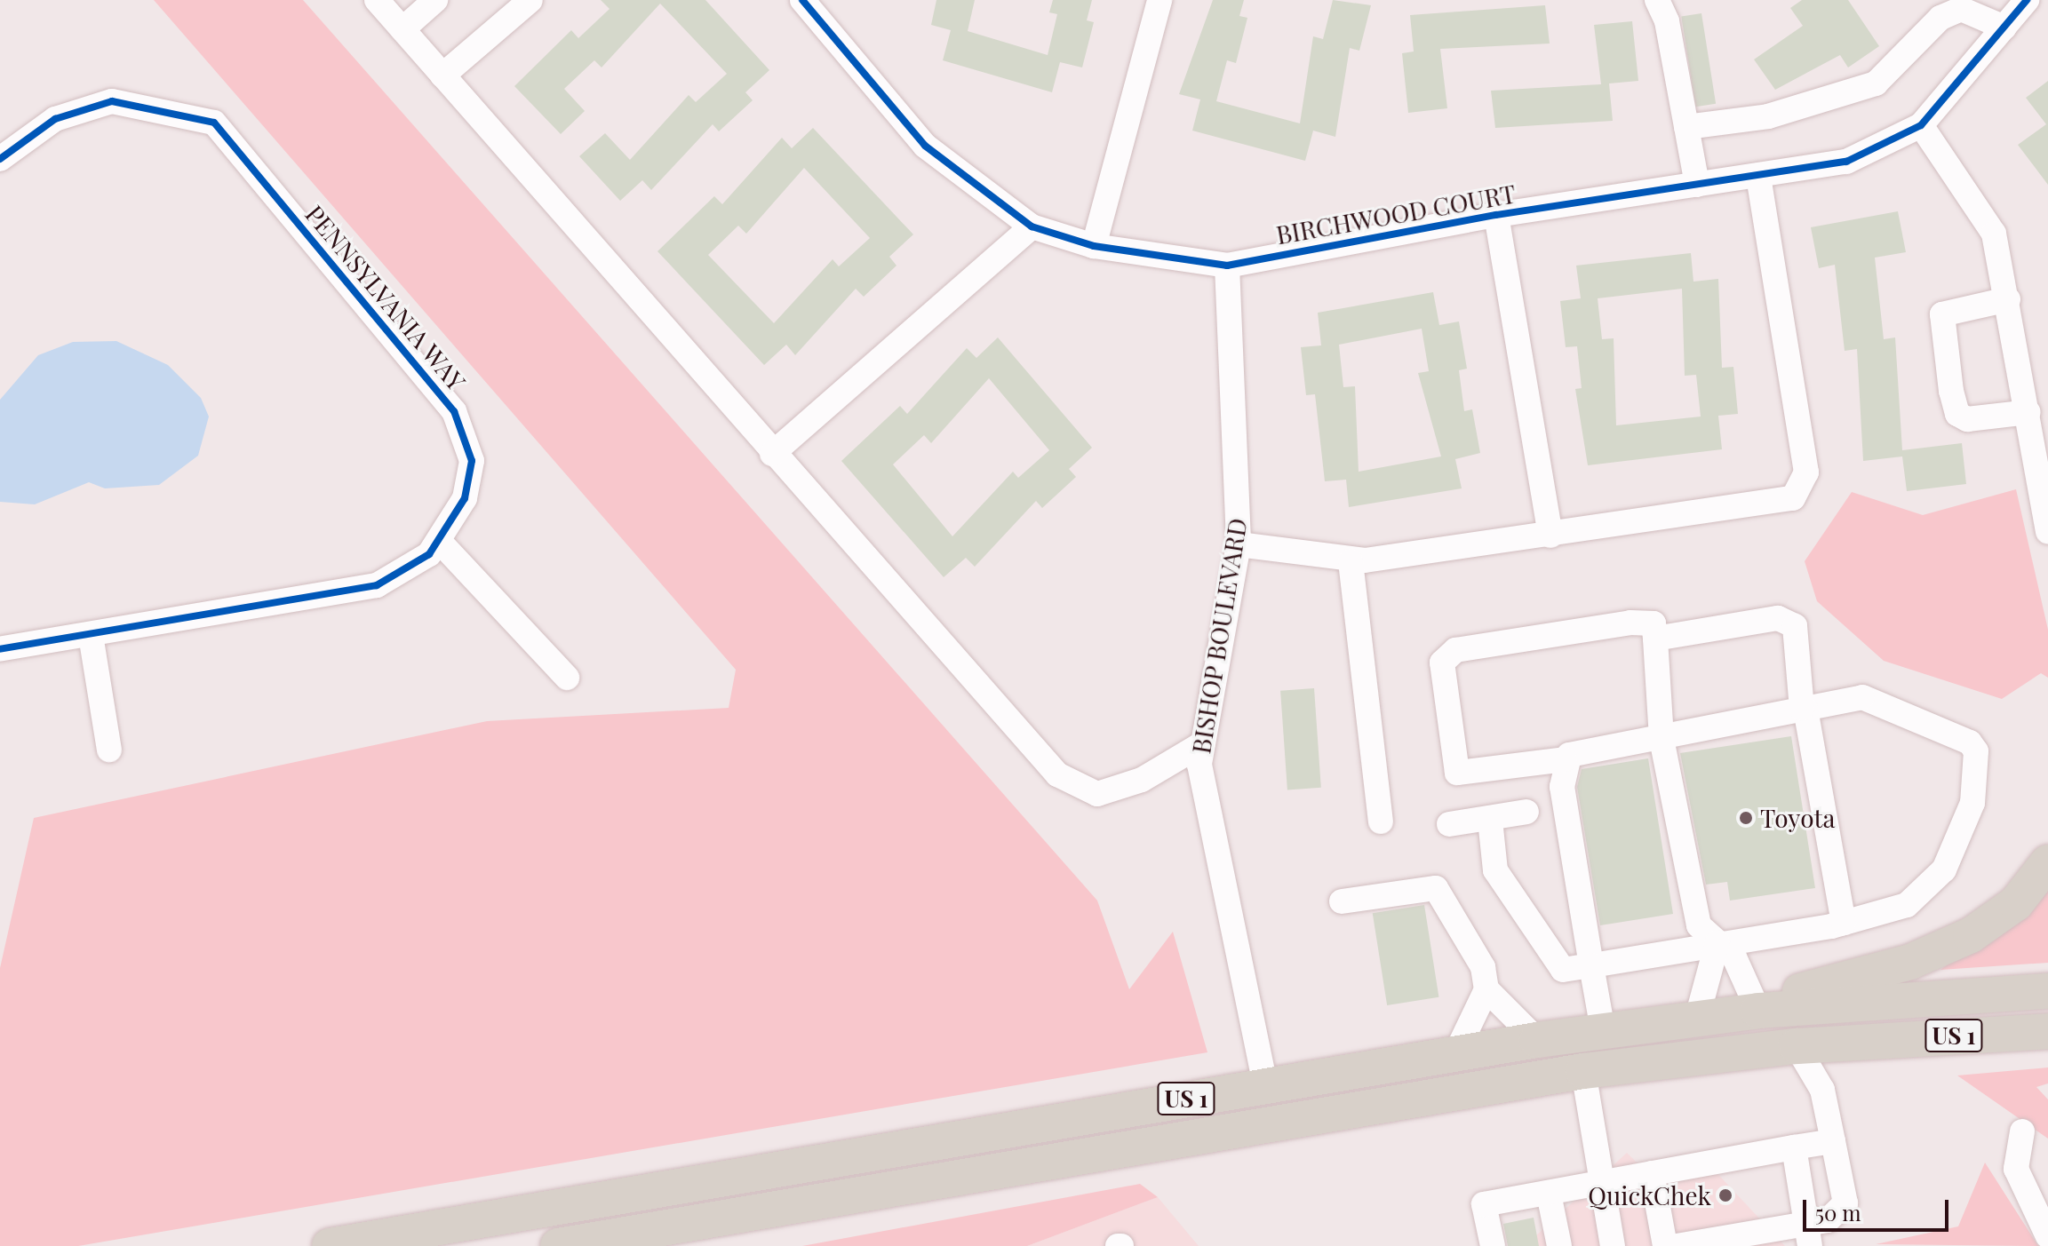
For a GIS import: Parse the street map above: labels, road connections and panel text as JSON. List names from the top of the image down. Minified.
{"streets":{"highway":["US 1"],"street":["BIRCHWOOD COURT","PENNSYLVANIA WAY","BISHOP BOULEVARD"]},"crossings":[["BIRCHWOOD COURT","BISHOP BOULEVARD"],["BISHOP BOULEVARD","US 1"]],"places":["Toyota","QuickChek"],"scale_bar":"50 m"}
